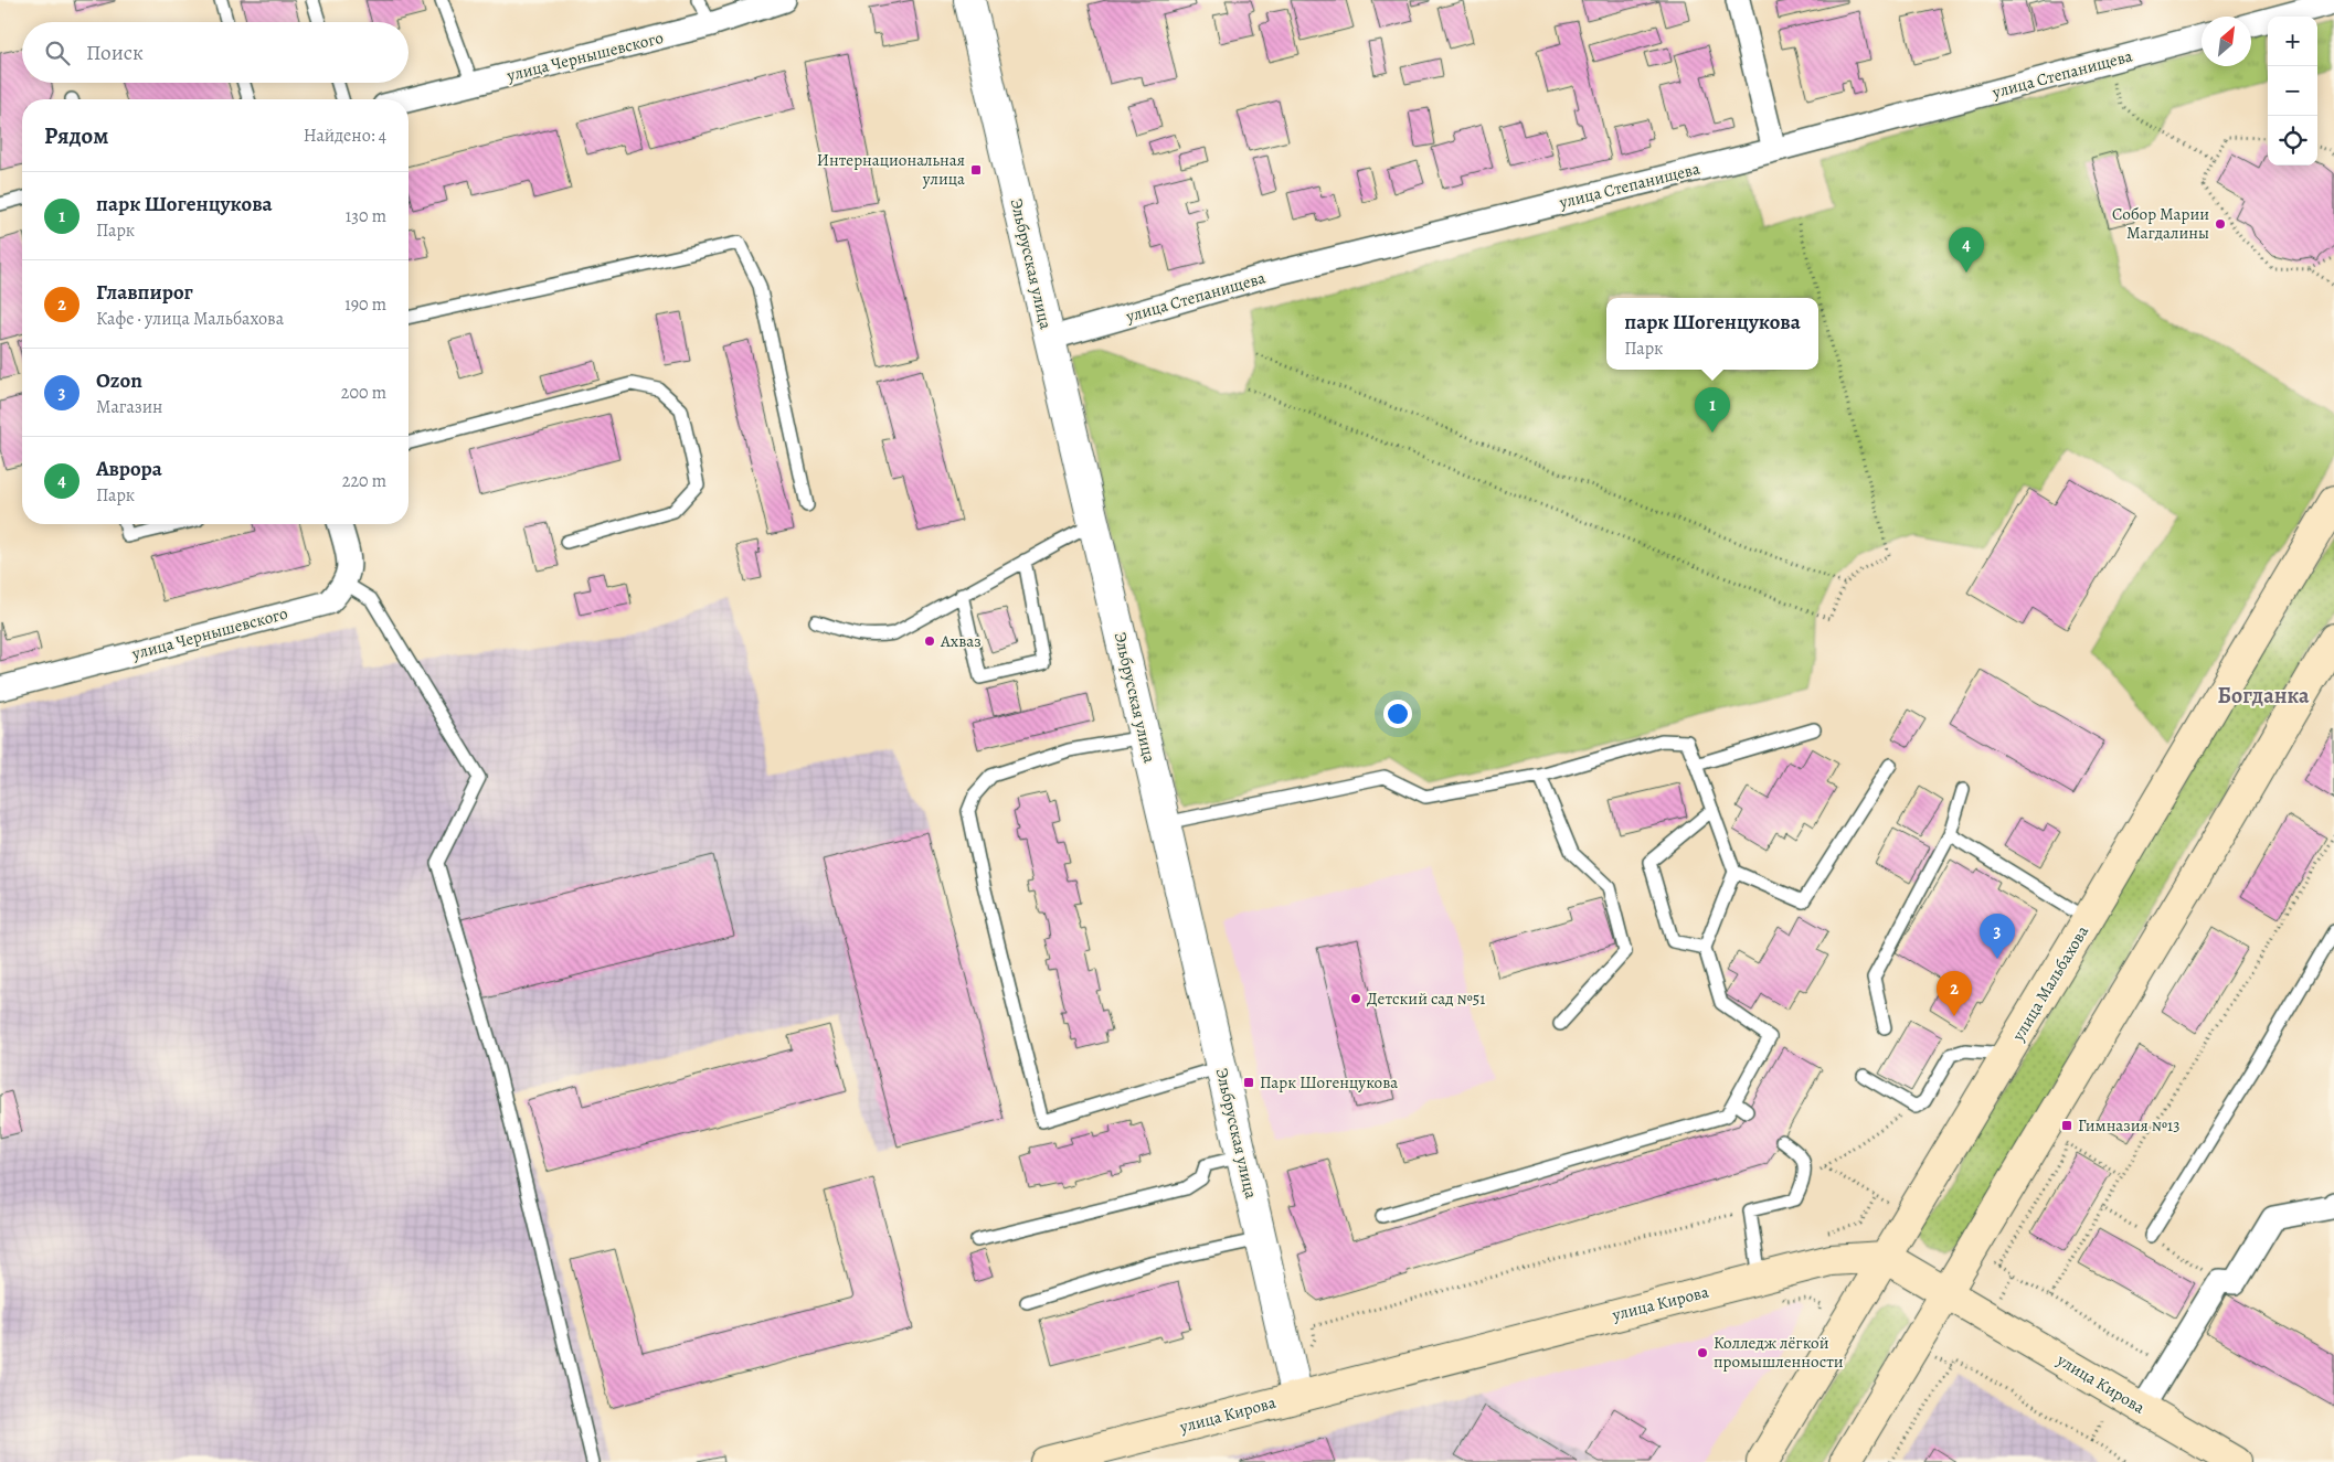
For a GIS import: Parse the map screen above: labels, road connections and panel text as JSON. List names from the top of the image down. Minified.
{"streets":{"main road":["улица Мальбахова","улица Кирова"],"street":["улица Чернышевского","улица Степанищева","Эльбрусская улица"]},"crossings":[["улица Степанищева","Эльбрусская улица"],["Эльбрусская улица","улица Кирова"],["улица Мальбахова","улица Кирова"]],"districts":["Богданка"],"places":{"transit":["Интернациональная улица","Парк Шогенцукова","Гимназия №13"],"other":["Собор Марии Магдалины","Ахваз","Детский сад №51","Колледж лёгкой промышленности"]},"north":"top right","page":{"map_buttons":["+","−"],"search":"Поиск","heading":["Рядом","Найдено: 4"],"list":[{"mark":"1","name":"парк Шогенцукова","note":"Парк","value":"130 m"},{"mark":"2","name":"Главпирог","note":"Кафе · улица Мальбахова","value":"190 m"},{"mark":"3","name":"Ozon","note":"Магазин","value":"200 m"},{"mark":"4","name":"Аврора","note":"Парк","value":"220 m"}],"pins":["4","1","3","2"],"popup":["парк Шогенцукова","Парк"]}}
